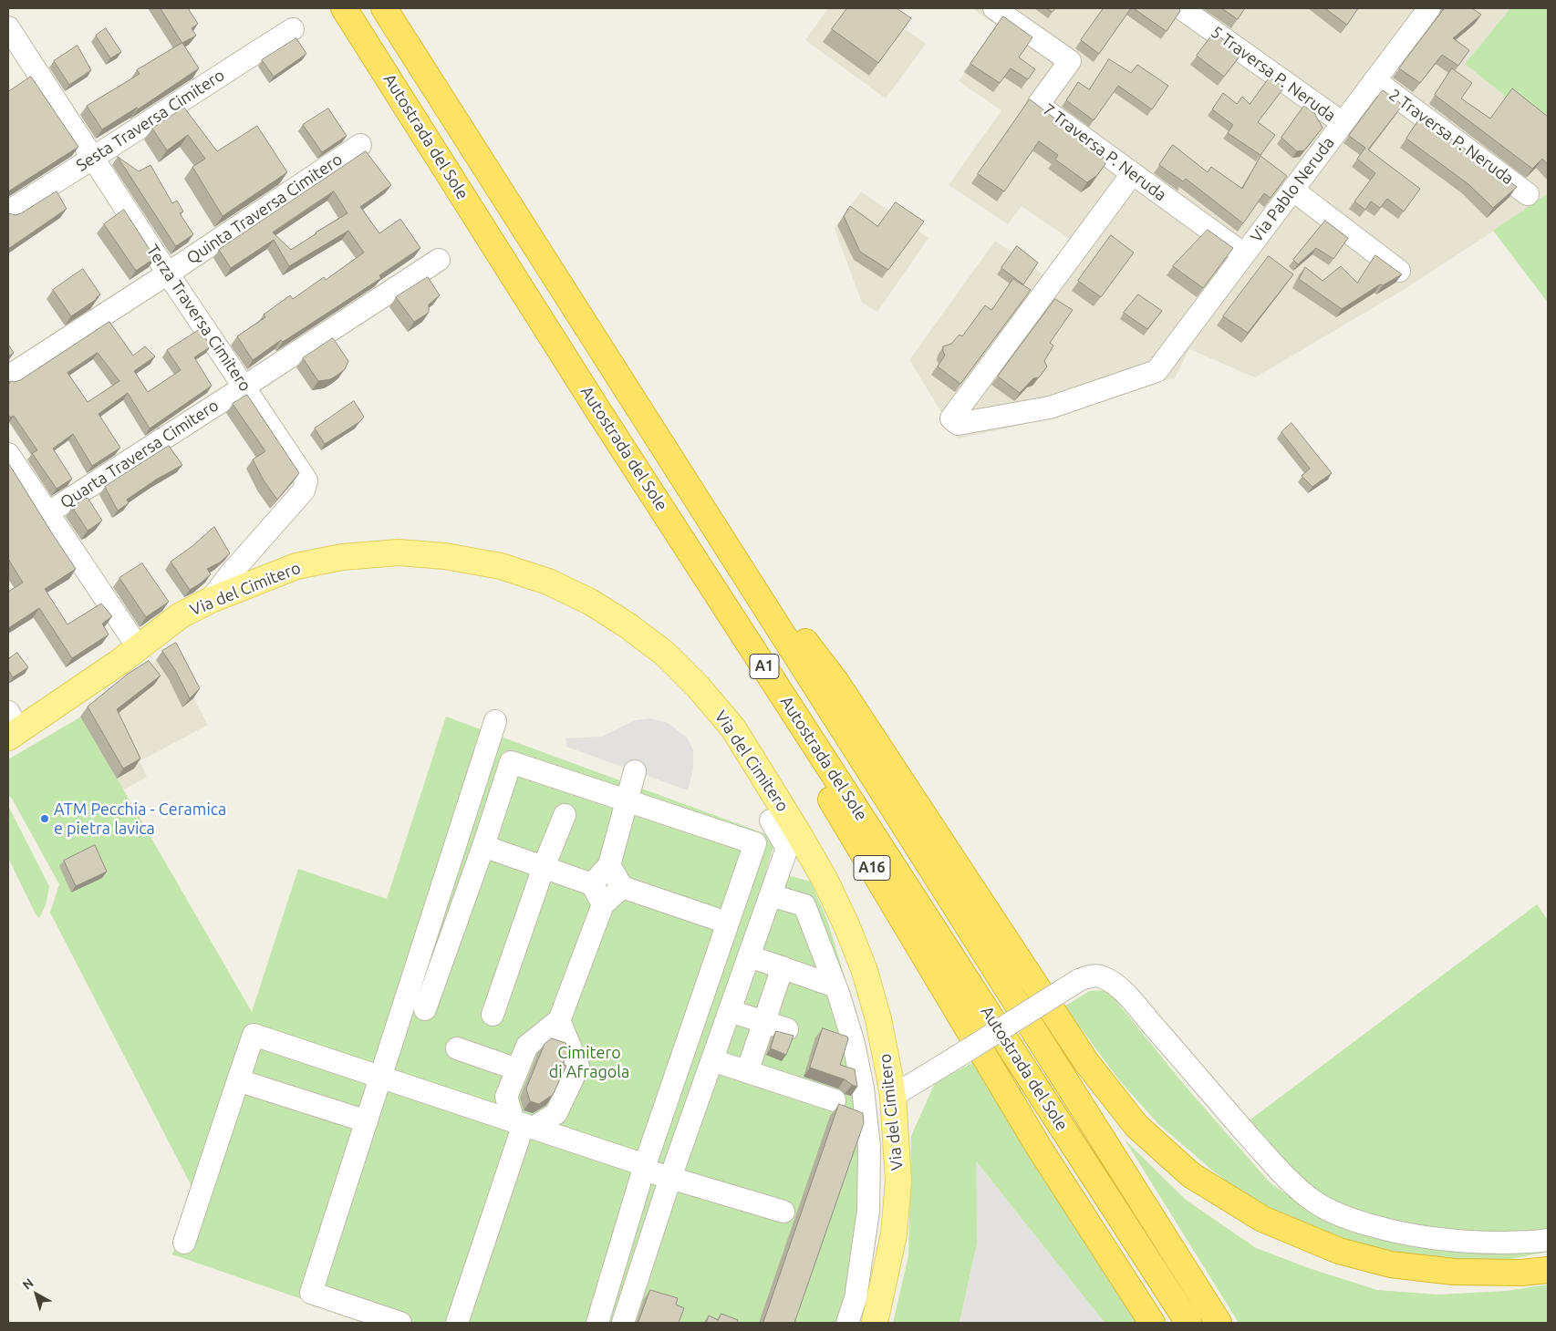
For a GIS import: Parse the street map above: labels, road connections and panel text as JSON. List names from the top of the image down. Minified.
{"streets":{"highway":["Autostrada del Sole","A1","A16"],"main road":["Via del Cimitero"],"street":["5 Traversa P. Neruda","Sesta Traversa Cimitero","2 Traversa P. Neruda","7 Traversa P. Neruda","Via Pablo Neruda","Quinta Traversa Cimitero","Terza Traversa Cimitero","Quarta Traversa Cimitero"]},"crossings":[["5 Traversa P. Neruda","Via Pablo Neruda"],["Sesta Traversa Cimitero","Terza Traversa Cimitero"],["Autostrada del Sole","A16"],["2 Traversa P. Neruda","Via Pablo Neruda"],["7 Traversa P. Neruda","Via Pablo Neruda"],["Quinta Traversa Cimitero","Terza Traversa Cimitero"],["Terza Traversa Cimitero","Quarta Traversa Cimitero"],["Terza Traversa Cimitero","Via del Cimitero"]],"parks":["Cimitero di Afragola"],"places":["ATM Pecchia - Ceramica e pietra lavica"],"north":"top left"}
